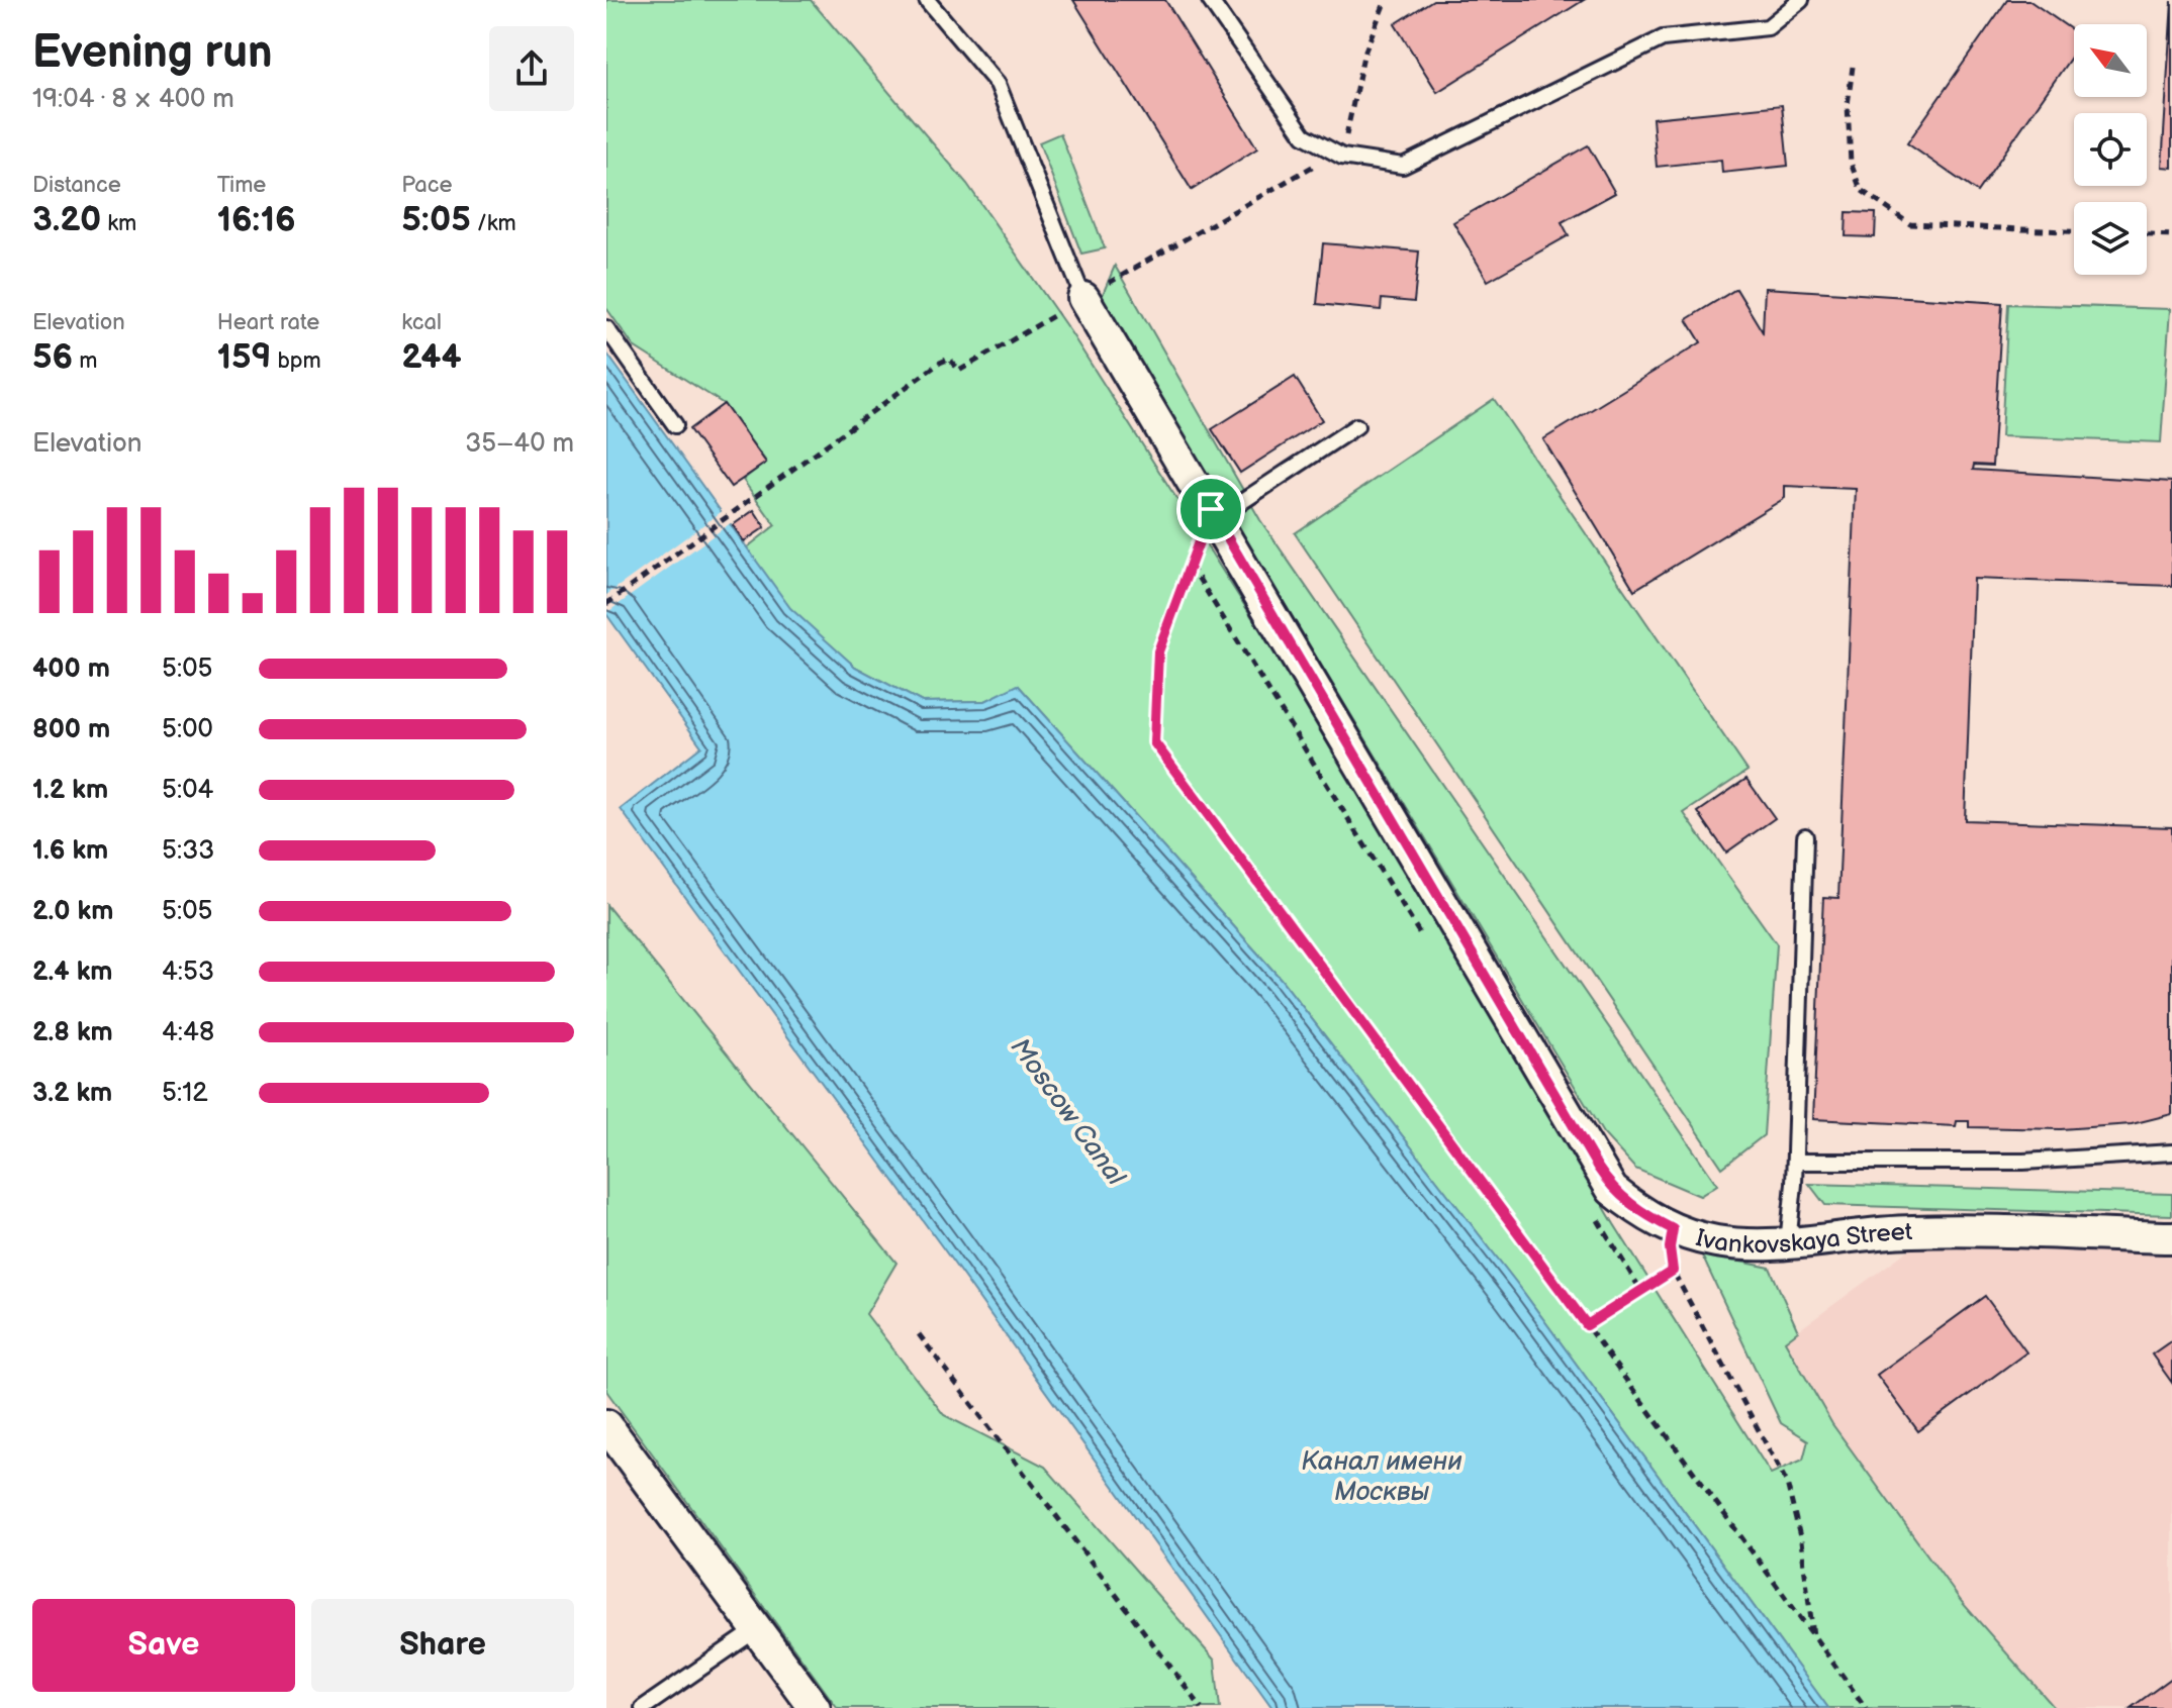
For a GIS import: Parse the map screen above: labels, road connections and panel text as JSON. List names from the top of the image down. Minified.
{"streets":{"street":["Ivankovskaya Street"]},"water":["Moscow Canal","Канал имени Москвы"],"north":"top left","page":{"heading":["Evening run","19:04 · 8 × 400 m"],"stats":[["Distance","3.20 km"],["Time","16:16"],["Pace","5:05 /km"],["Elevation","56 m"],["Heart rate","159 bpm"],["kcal","244"]],"chart":["Elevation","35–40 m"],"list":[{"name":"400 m","note":"5:05"},{"name":"800 m","note":"5:00"},{"name":"1.2 km","note":"5:04"},{"name":"1.6 km","note":"5:33"},{"name":"2.0 km","note":"5:05"},{"name":"2.4 km","note":"4:53"},{"name":"2.8 km","note":"4:48"},{"name":"3.2 km","note":"5:12"}],"buttons":["Save","Share"]}}
